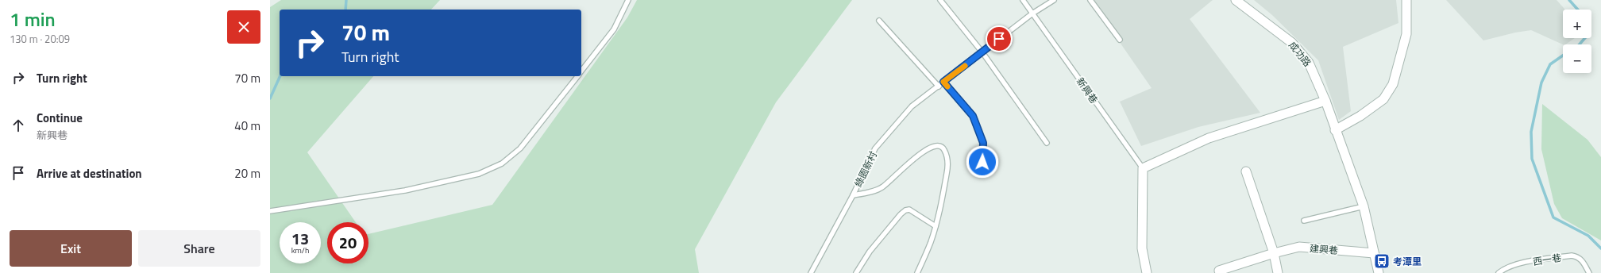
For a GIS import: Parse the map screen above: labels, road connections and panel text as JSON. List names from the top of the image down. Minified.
{"streets":{"street":["成功路","建興巷"],"lane":["新興巷","綠園新村","西一巷"]},"crossings":[["成功路","建興巷"]],"places":{"bus stop":["考潭里"]},"page":{"heading":["1 min","130 m · 20:09"],"map_buttons":["+","−"],"turn":["70 m","Turn right"],"list":[{"name":"Turn right","value":"70 m"},{"name":"Continue","note":"新興巷","value":"40 m"},{"name":"Arrive at destination","value":"20 m"}],"speed":"13 km/h","limit":"20","buttons":["Exit","Share"]}}
